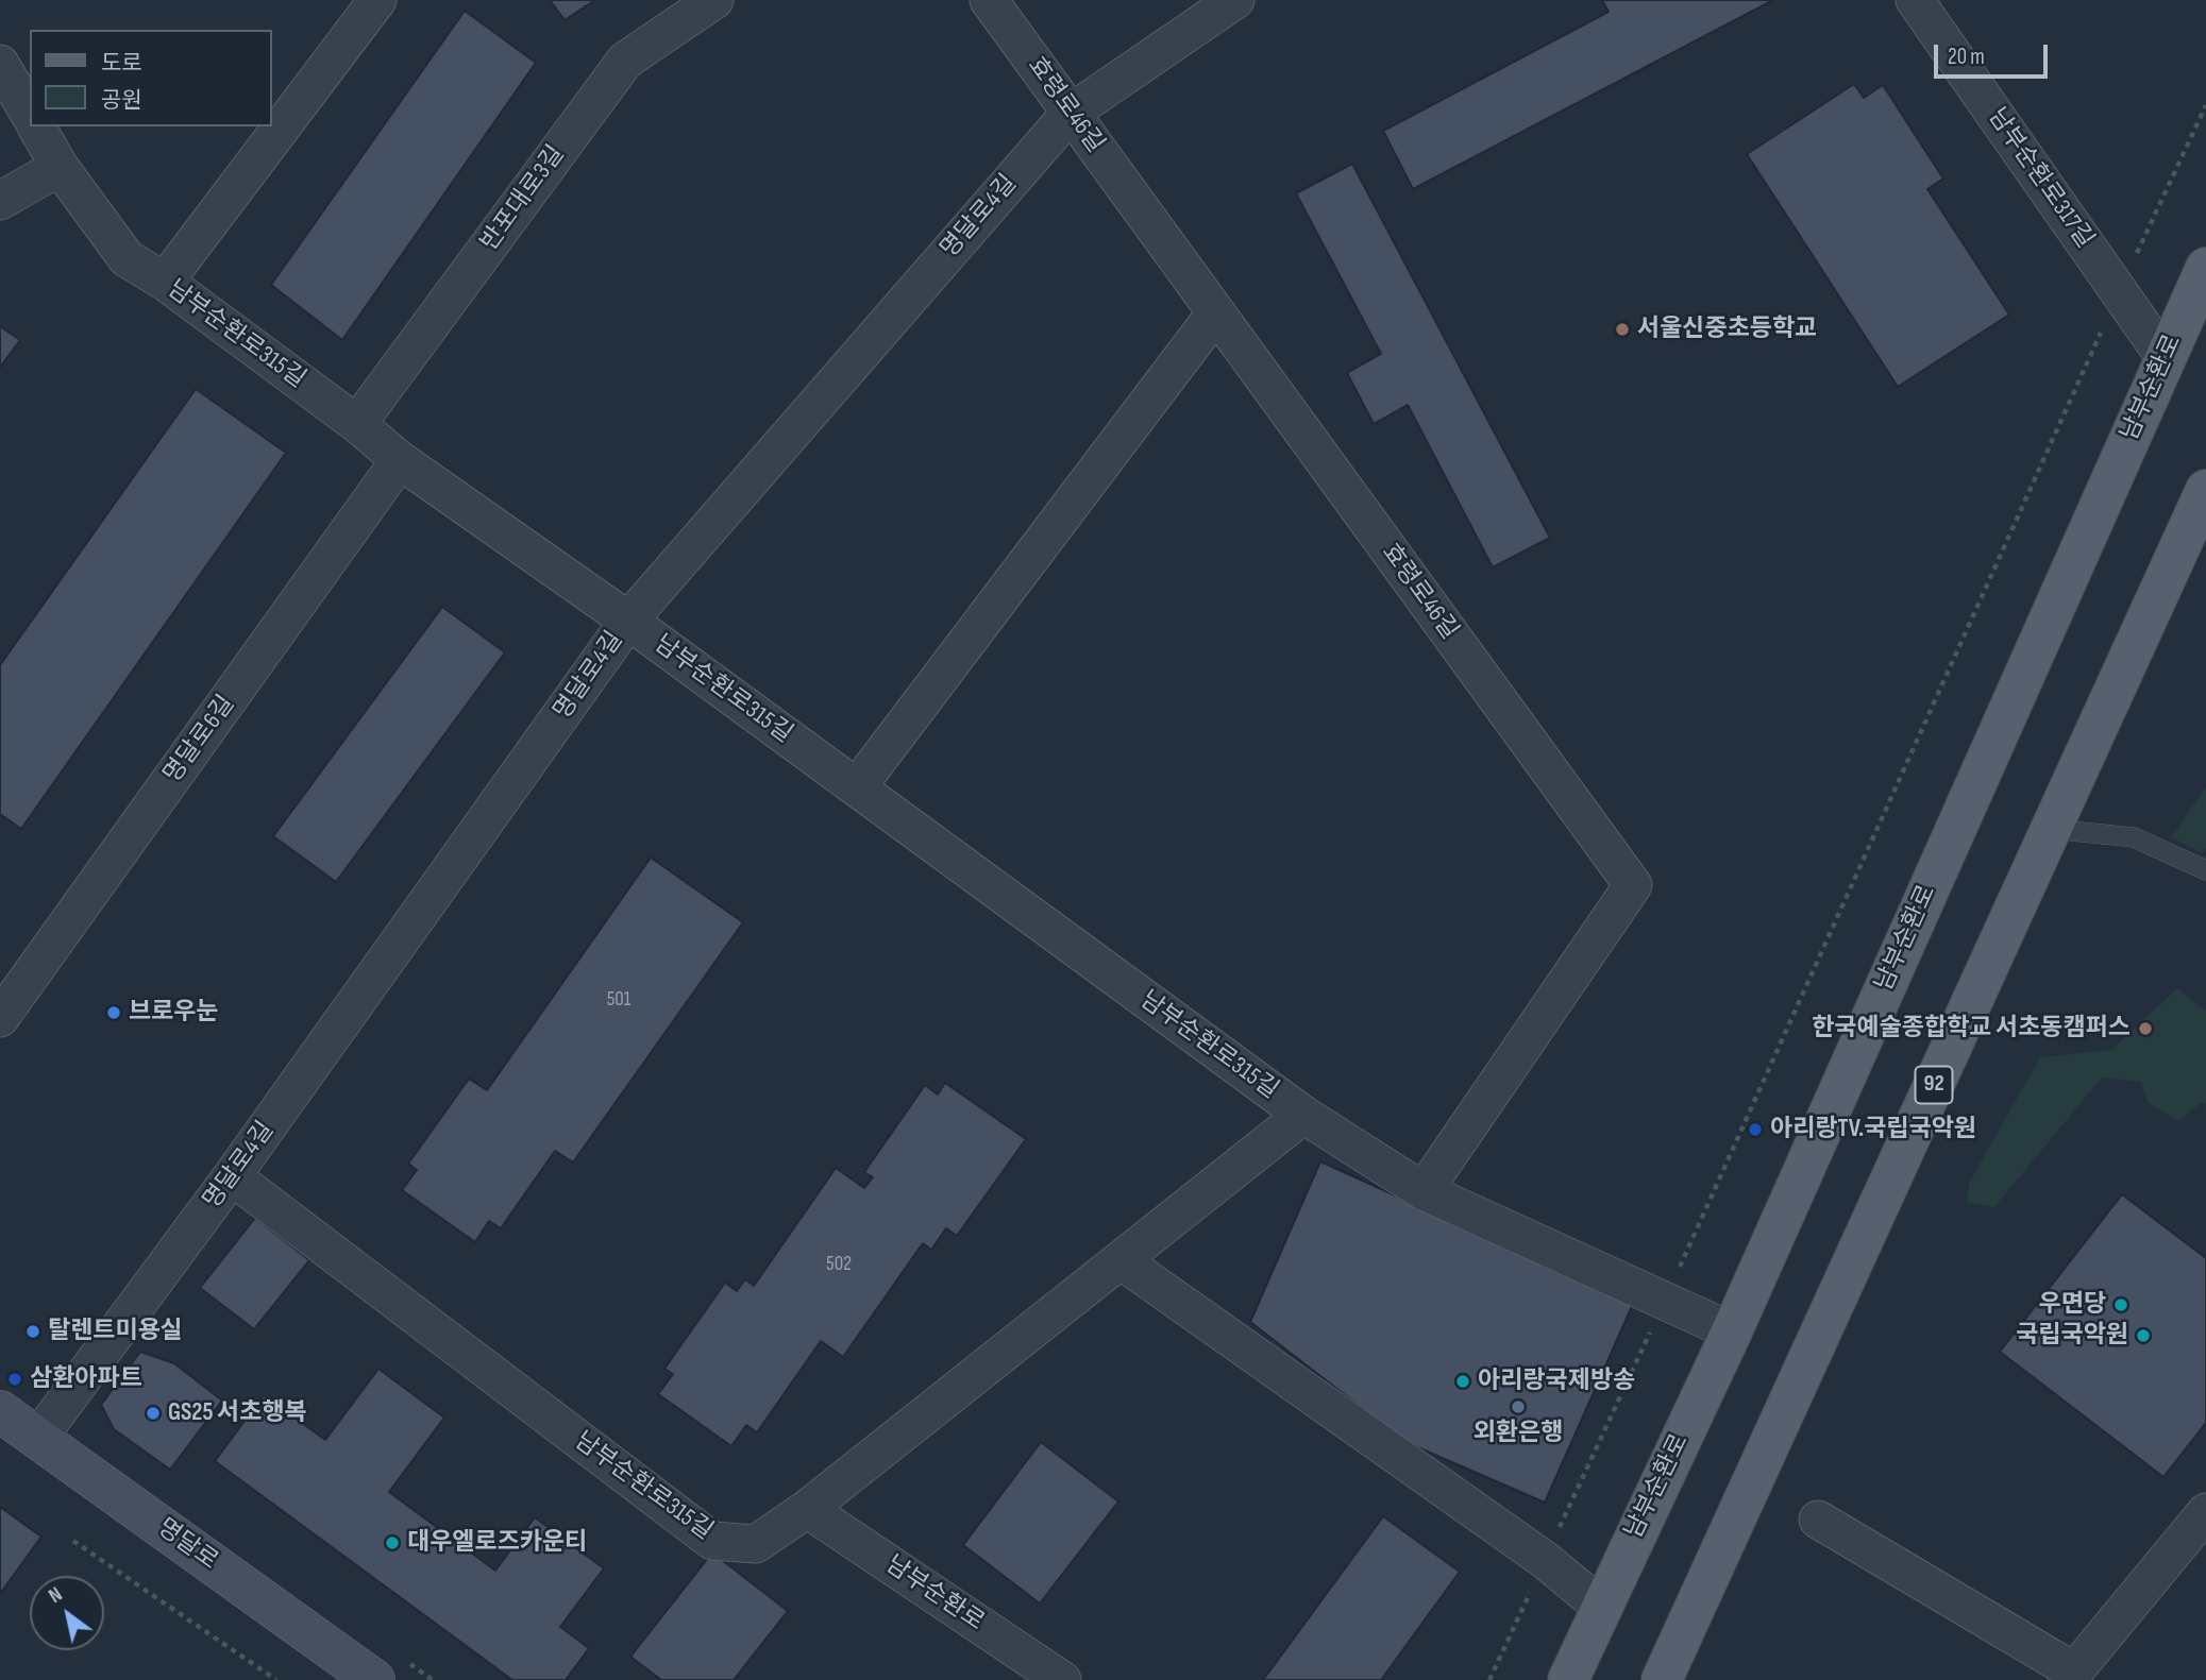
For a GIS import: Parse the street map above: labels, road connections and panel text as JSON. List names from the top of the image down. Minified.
{"streets":{"main road":["남부순환로","92","명달로"],"street":["효령로46길","남부순환로317길","반포대로3길","명달로4길","남부순환로315길","명달로6길"]},"crossings":[["효령로46길","명달로4길"],["효령로46길","남부순환로315길"],["남부순환로317길","남부순환로"],["반포대로3길","남부순환로315길"],["명달로4길","남부순환로315길"],["명달로4길","명달로"],["남부순환로315길","남부순환로"],["남부순환로315길","명달로6길"]],"places":["서울신중초등학교","브로우눈","한국예술종합학교 서초동캠퍼스","아리랑TV.국립국악원","우면당","탈렌트미용실","국립국악원","삼환아파트","아리랑국제방송","외환은행","GS25 서초행복","대우엘로즈카운티"],"house_numbers":["501","502"],"legend":["도로","공원"],"scale_bar":"20 m","north":"top left"}
